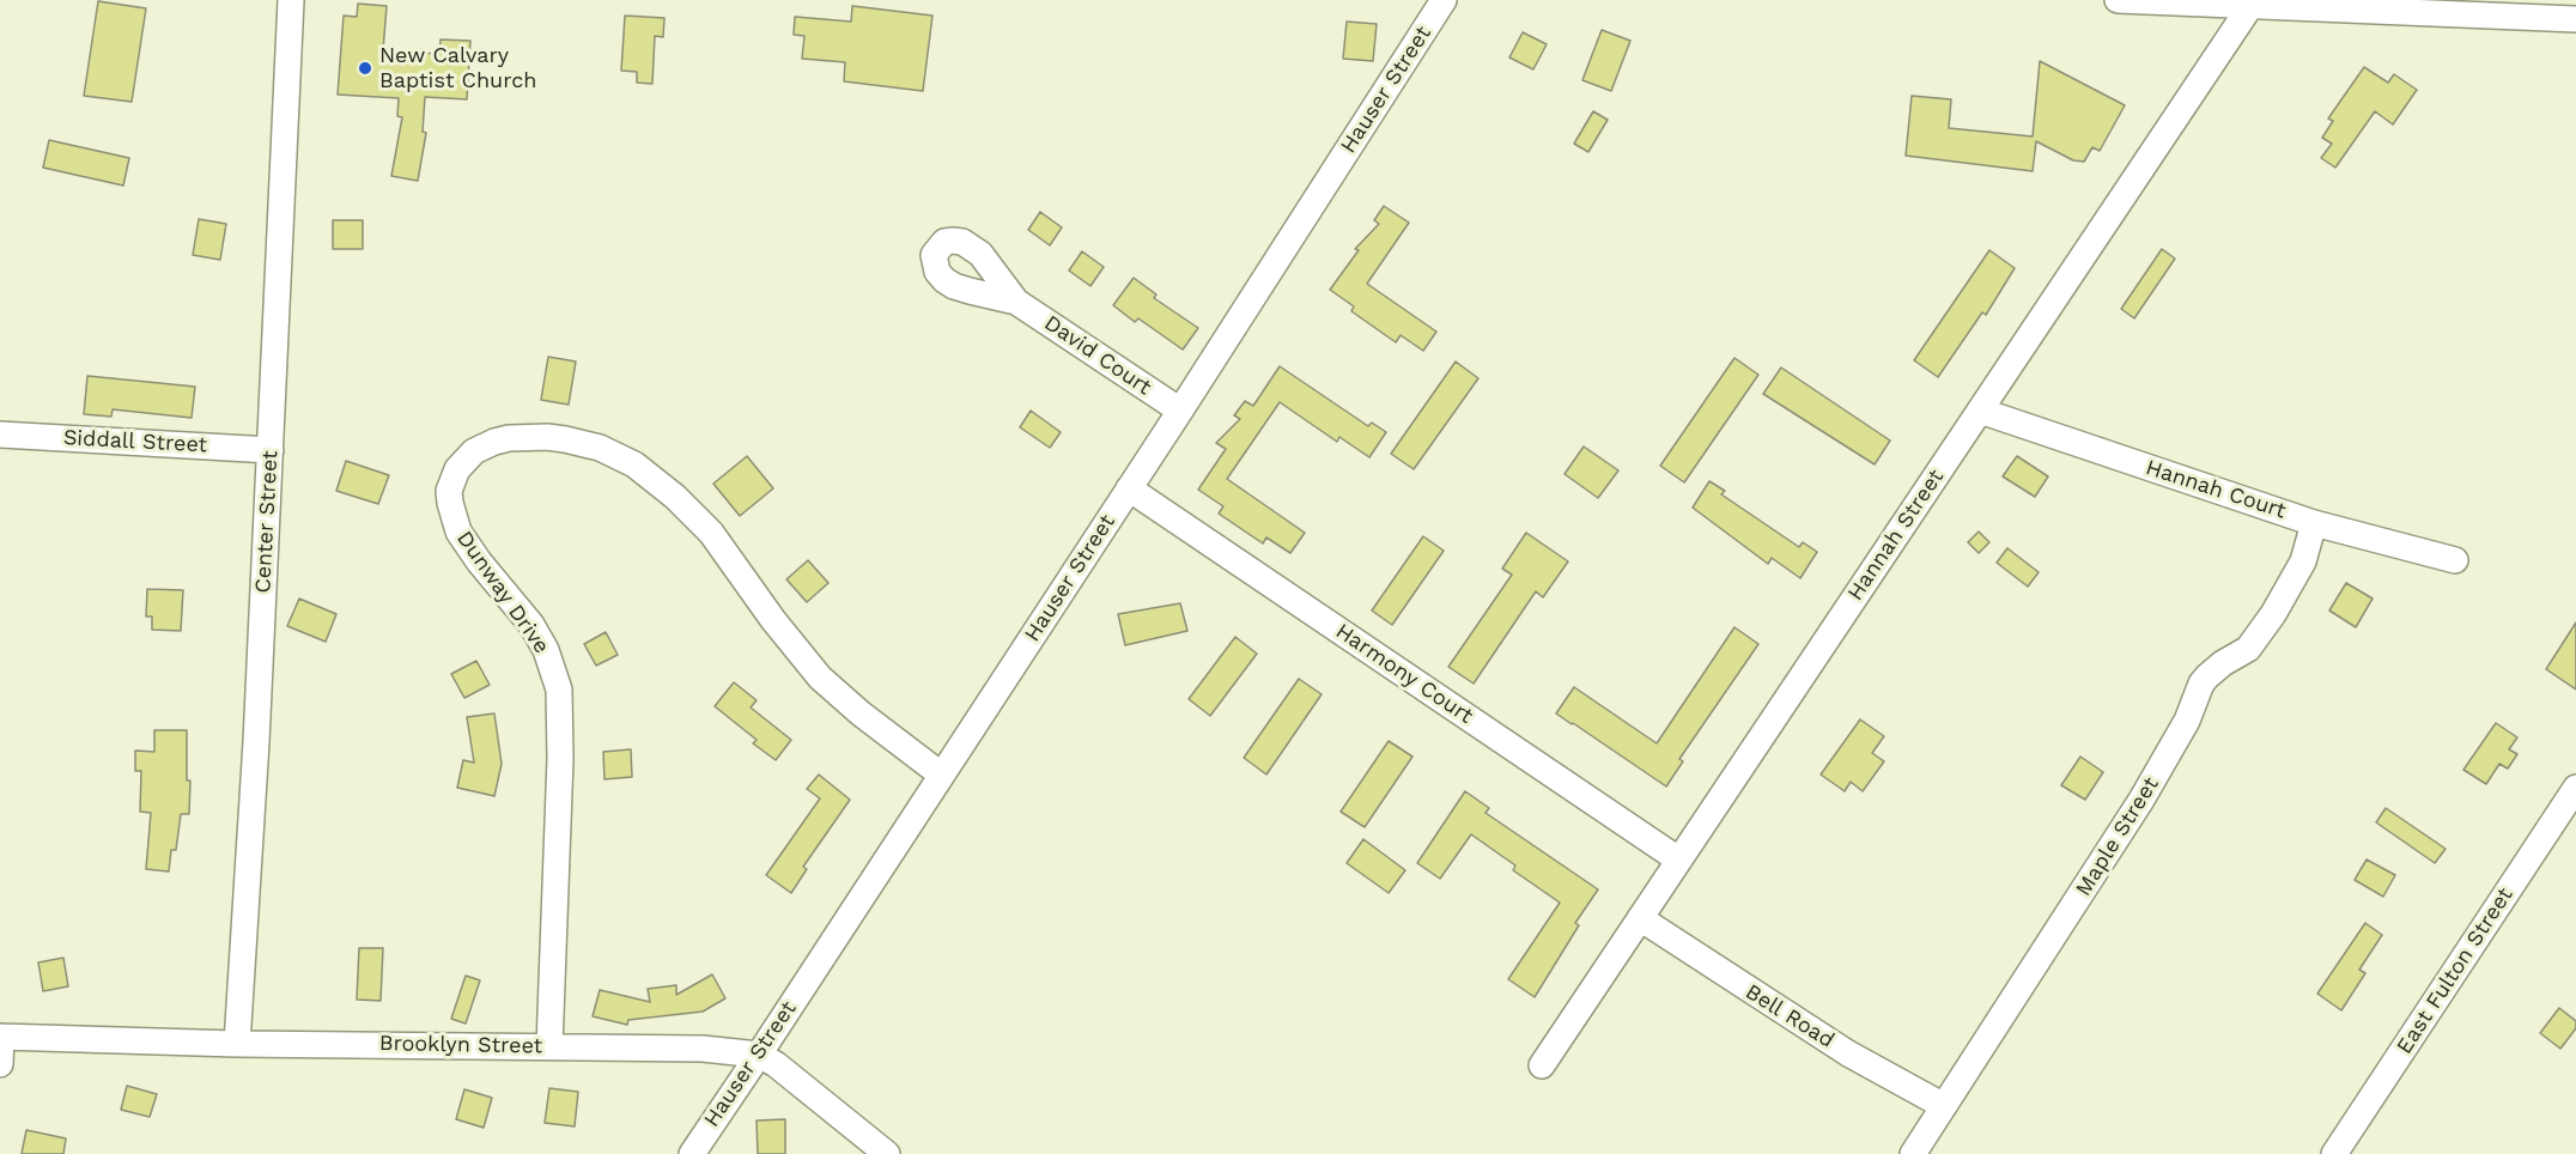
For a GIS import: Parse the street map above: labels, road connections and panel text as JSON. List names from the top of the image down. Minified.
{"streets":{"street":["Hauser Street","David Court","Siddall Street","Hannah Court","Center Street","Hannah Street","Dunway Drive","Harmony Court","Maple Street","East Fulton Street","Bell Road","Brooklyn Street"]},"crossings":[["Hauser Street","David Court"],["Hauser Street","Dunway Drive"],["Hauser Street","Harmony Court"],["Hauser Street","Brooklyn Street"],["Siddall Street","Center Street"],["Hannah Court","Hannah Street"],["Hannah Court","Maple Street"],["Center Street","Brooklyn Street"],["Hannah Street","Harmony Court"],["Hannah Street","Bell Road"],["Dunway Drive","Brooklyn Street"],["Maple Street","Bell Road"]],"places":["New Calvary Baptist Church"]}
